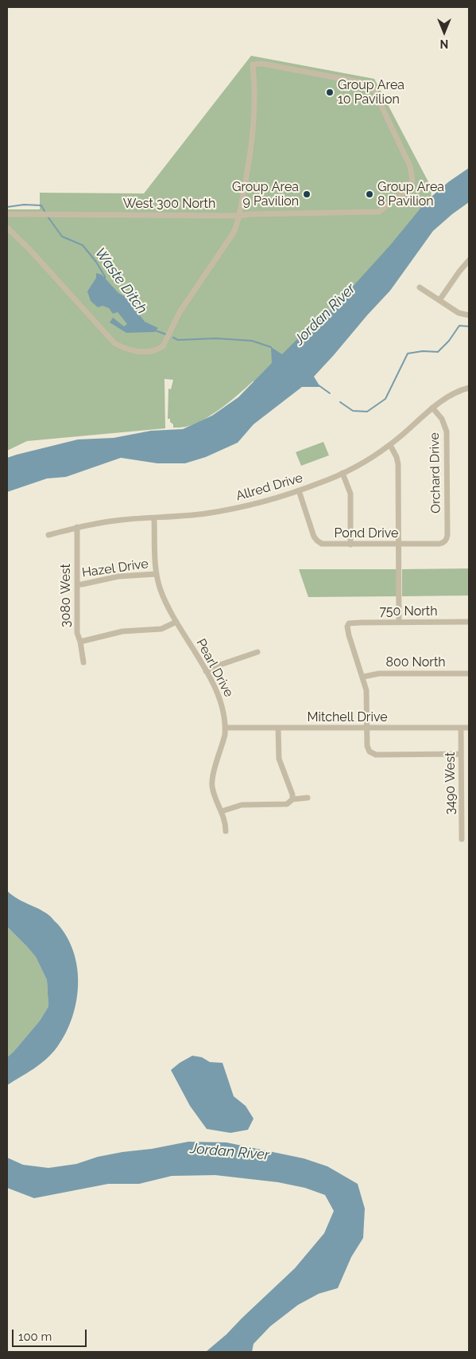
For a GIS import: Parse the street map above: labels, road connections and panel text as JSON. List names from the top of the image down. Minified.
{"streets":{"street":["West 300 North","Orchard Drive","Allred Drive","Pond Drive","Hazel Drive","3080 West","750 North","800 North","Pearl Drive","Mitchell Drive","3490 West"]},"crossings":[["Orchard Drive","Allred Drive"],["Orchard Drive","Pond Drive"],["Allred Drive","Pond Drive"],["Allred Drive","3080 West"],["Allred Drive","Pearl Drive"],["Hazel Drive","3080 West"],["Hazel Drive","Pearl Drive"],["750 North","800 North"],["Pearl Drive","Mitchell Drive"],["Mitchell Drive","3490 West"]],"water":["Waste Ditch","Jordan River"],"places":["Group Area 10 Pavilion","Group Area 9 Pavilion","Group Area 8 Pavilion"],"scale_bar":"100 m","north":"bottom"}
